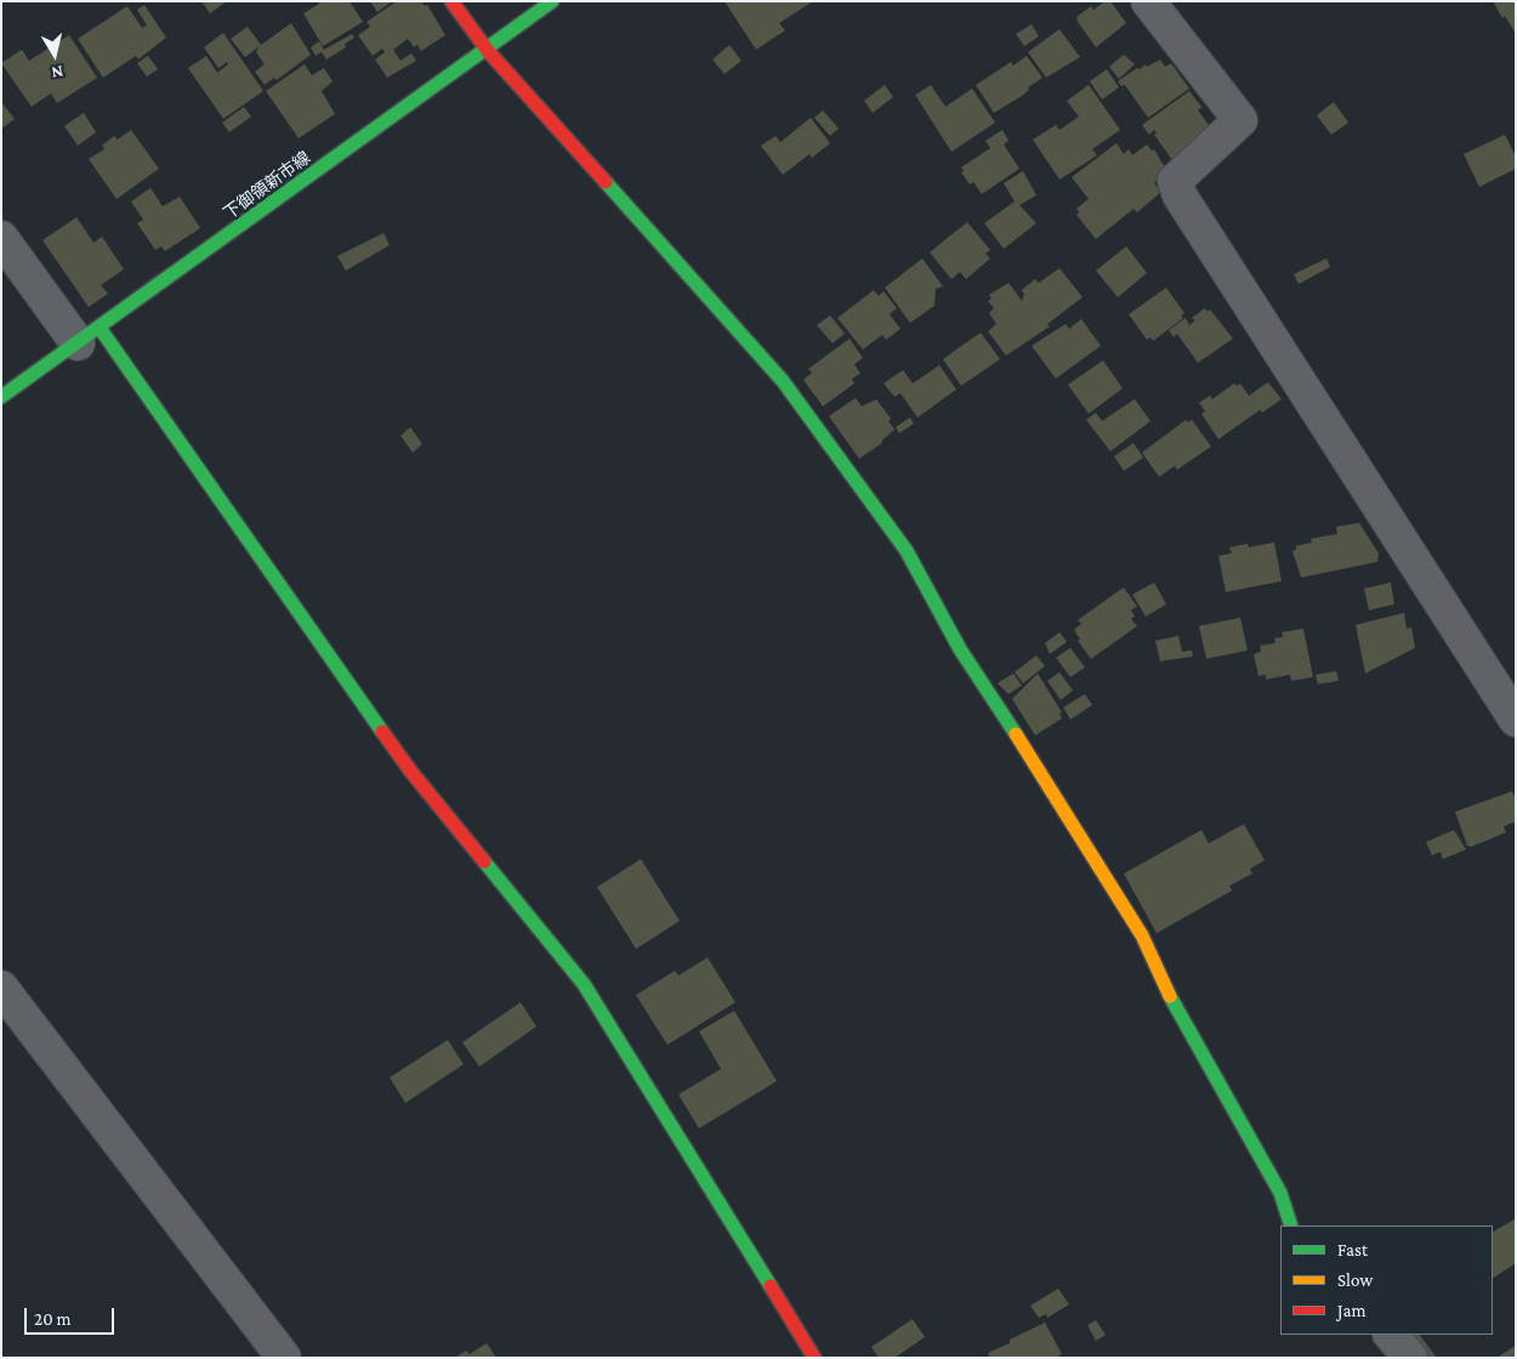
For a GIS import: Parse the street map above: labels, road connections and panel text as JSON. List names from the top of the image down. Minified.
{"streets":{"street":["下御領新市線"]},"legend":["Fast","Slow","Jam"],"scale_bar":"20 m","north":"bottom"}
